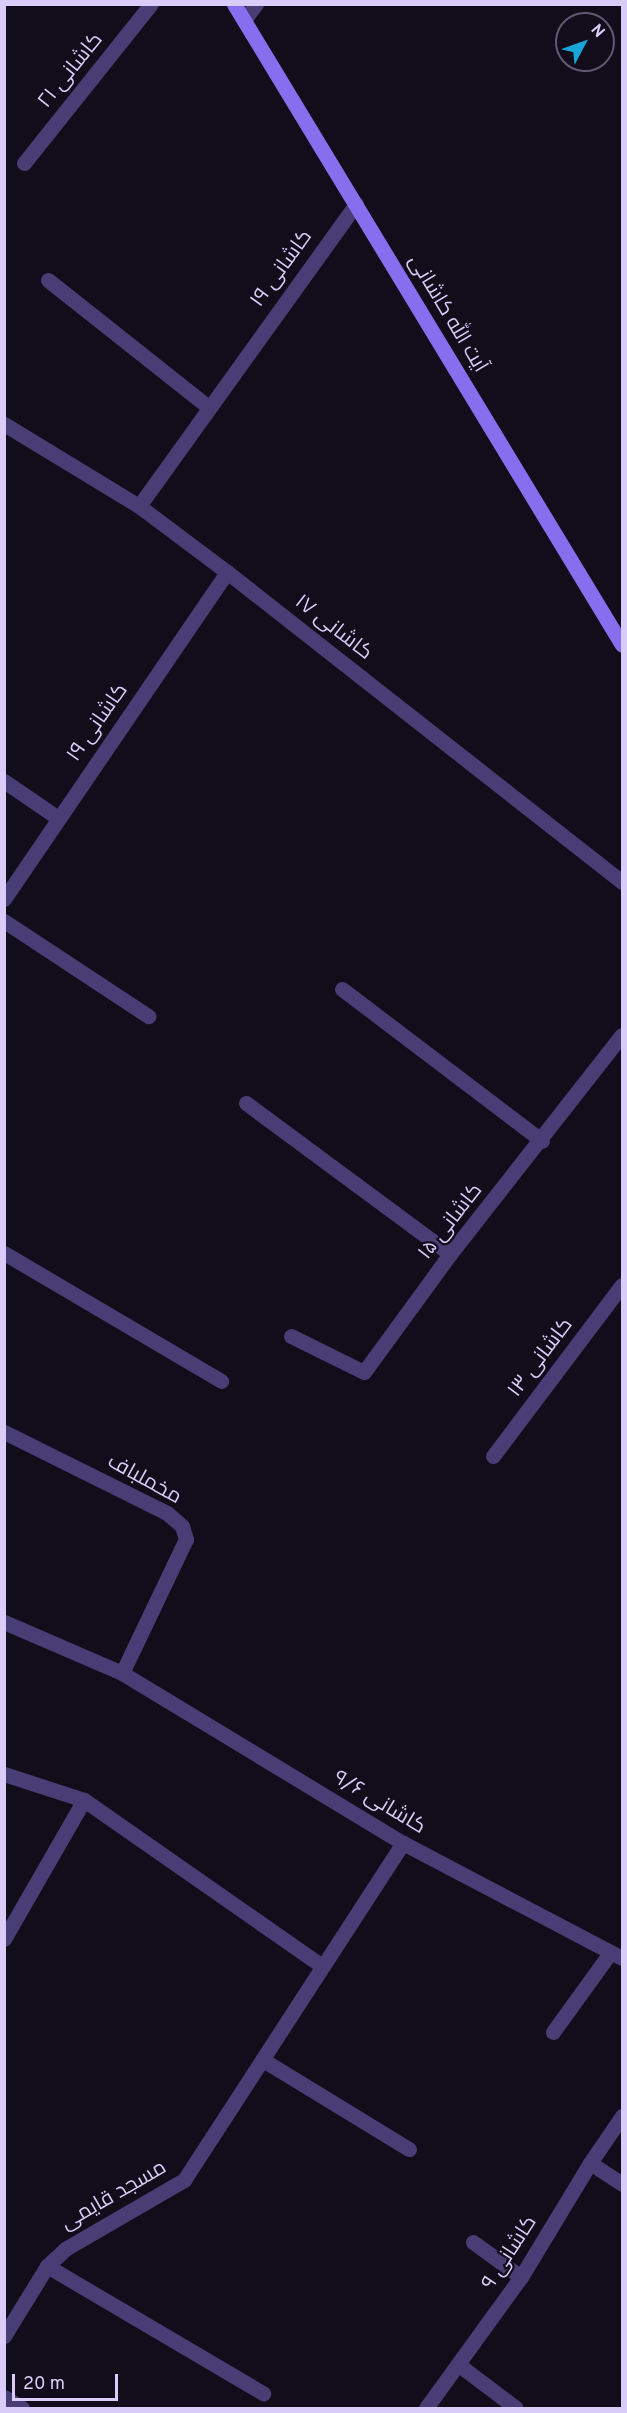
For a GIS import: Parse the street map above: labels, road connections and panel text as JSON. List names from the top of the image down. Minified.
{"streets":{"main road":["آیت الله کاشانی"],"street":["کاشانی ۲۱","کاشانی ۱۹","کاشانی ۱۷","کاشانی ۱۵","کاشانی ۱۳","مخملباف","کاشانی ۹/۶","مسجد قایمی","کاشانی ۹"]},"crossings":[["کاشانی ۱۹","آیت الله کاشانی"],["کاشانی ۱۹","کاشانی ۱۷"],["مخملباف","کاشانی ۹/۶"],["کاشانی ۹/۶","مسجد قایمی"]],"scale_bar":"20 m","north":"top right"}
